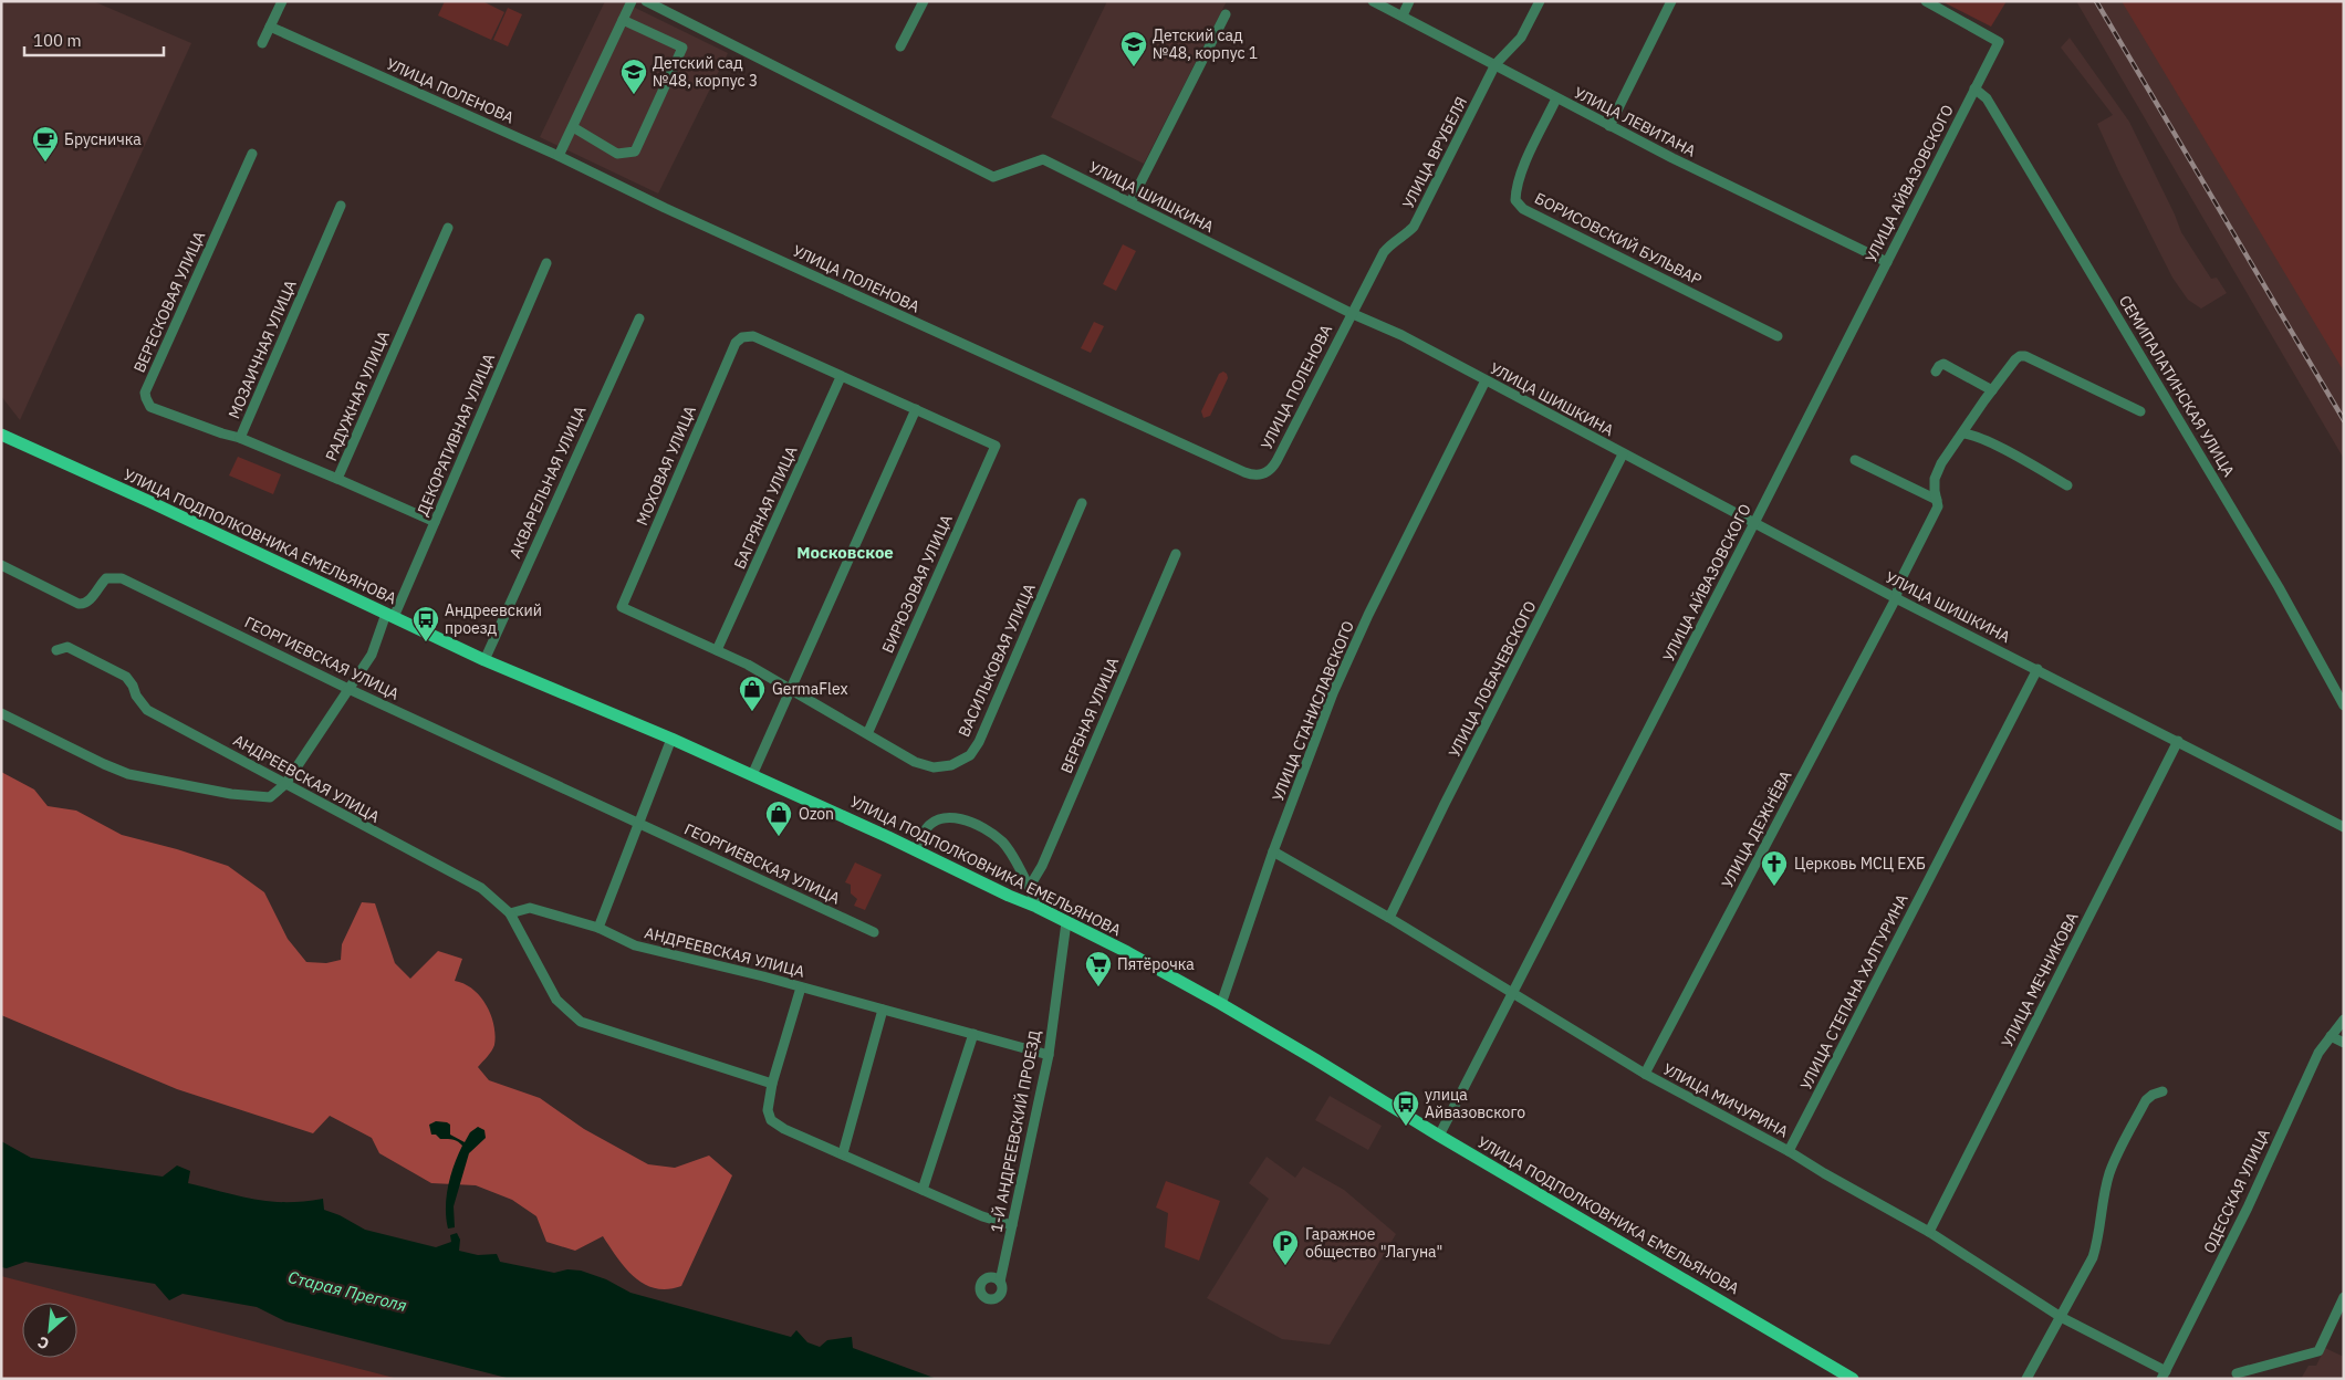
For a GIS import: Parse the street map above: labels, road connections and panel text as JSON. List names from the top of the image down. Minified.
{"streets":{"main road":["УЛИЦА ПОДПОЛКОВНИКА ЕМЕЛЬЯНОВА"],"street":["УЛИЦА ПОЛЕНОВА","УЛИЦА ЛЕВИТАНА","УЛИЦА ВРУБЕЛЯ","УЛИЦА АЙВАЗОВСКОГО","УЛИЦА ШИШКИНА","БОРИСОВСКИЙ БУЛЬВАР","ВЕРЕСКОВАЯ УЛИЦА","МОЗАИЧНАЯ УЛИЦА","СЕМИПАЛАТИНСКАЯ УЛИЦА","РАДУЖНАЯ УЛИЦА","ДЕКОРАТИВНАЯ УЛИЦА","МОХОВАЯ УЛИЦА","АКВАРЕЛЬНАЯ УЛИЦА","БАГРЯНАЯ УЛИЦА","БИРЮЗОВАЯ УЛИЦА","ГЕОРГИЕВСКАЯ УЛИЦА","ВАСИЛЬКОВАЯ УЛИЦА","УЛИЦА ЛОБАЧЕВСКОГО","УЛИЦА СТАНИСЛАВСКОГО","ВЕРБНАЯ УЛИЦА","АНДРЕЕВСКАЯ УЛИЦА","УЛИЦА ДЕЖНЁВА","УЛИЦА МЕЧНИКОВА","УЛИЦА СТЕПАНА ХАЛТУРИНА","УЛИЦА МИЧУРИНА","1-Й АНДРЕЕВСКИЙ ПРОЕЗД","ОДЕССКАЯ УЛИЦА"]},"crossings":[["УЛИЦА ПОЛЕНОВА","УЛИЦА ВРУБЕЛЯ"],["УЛИЦА ПОЛЕНОВА","УЛИЦА ШИШКИНА"],["УЛИЦА ЛЕВИТАНА","УЛИЦА ВРУБЕЛЯ"],["УЛИЦА ЛЕВИТАНА","УЛИЦА АЙВАЗОВСКОГО"],["УЛИЦА ЛЕВИТАНА","БОРИСОВСКИЙ БУЛЬВАР"],["УЛИЦА ВРУБЕЛЯ","УЛИЦА ШИШКИНА"],["УЛИЦА АЙВАЗОВСКОГО","УЛИЦА ШИШКИНА"],["УЛИЦА АЙВАЗОВСКОГО","СЕМИПАЛАТИНСКАЯ УЛИЦА"],["УЛИЦА АЙВАЗОВСКОГО","УЛИЦА ПОДПОЛКОВНИКА ЕМЕЛЬЯНОВА"],["УЛИЦА АЙВАЗОВСКОГО","УЛИЦА МИЧУРИНА"],["УЛИЦА ШИШКИНА","УЛИЦА ЛОБАЧЕВСКОГО"],["УЛИЦА ШИШКИНА","УЛИЦА СТАНИСЛАВСКОГО"],["УЛИЦА ШИШКИНА","УЛИЦА ДЕЖНЁВА"],["УЛИЦА ШИШКИНА","УЛИЦА МЕЧНИКОВА"],["УЛИЦА ШИШКИНА","УЛИЦА СТЕПАНА ХАЛТУРИНА"],["ВЕРЕСКОВАЯ УЛИЦА","МОЗАИЧНАЯ УЛИЦА"],["МОЗАИЧНАЯ УЛИЦА","РАДУЖНАЯ УЛИЦА"],["РАДУЖНАЯ УЛИЦА","ДЕКОРАТИВНАЯ УЛИЦА"],["ДЕКОРАТИВНАЯ УЛИЦА","УЛИЦА ПОДПОЛКОВНИКА ЕМЕЛЬЯНОВА"],["ДЕКОРАТИВНАЯ УЛИЦА","ГЕОРГИЕВСКАЯ УЛИЦА"],["ДЕКОРАТИВНАЯ УЛИЦА","АНДРЕЕВСКАЯ УЛИЦА"],["МОХОВАЯ УЛИЦА","БАГРЯНАЯ УЛИЦА"],["МОХОВАЯ УЛИЦА","БИРЮЗОВАЯ УЛИЦА"],["МОХОВАЯ УЛИЦА","ВАСИЛЬКОВАЯ УЛИЦА"],["АКВАРЕЛЬНАЯ УЛИЦА","УЛИЦА ПОДПОЛКОВНИКА ЕМЕЛЬЯНОВА"],["УЛИЦА ПОДПОЛКОВНИКА ЕМЕЛЬЯНОВА","УЛИЦА СТАНИСЛАВСКОГО"],["УЛИЦА ПОДПОЛКОВНИКА ЕМЕЛЬЯНОВА","1-Й АНДРЕЕВСКИЙ ПРОЕЗД"],["БИРЮЗОВАЯ УЛИЦА","ВАСИЛЬКОВАЯ УЛИЦА"],["УЛИЦА ЛОБАЧЕВСКОГО","УЛИЦА МИЧУРИНА"],["УЛИЦА СТАНИСЛАВСКОГО","УЛИЦА МИЧУРИНА"],["АНДРЕЕВСКАЯ УЛИЦА","1-Й АНДРЕЕВСКИЙ ПРОЕЗД"],["УЛИЦА ДЕЖНЁВА","УЛИЦА МИЧУРИНА"],["УЛИЦА МЕЧНИКОВА","УЛИЦА МИЧУРИНА"],["УЛИЦА СТЕПАНА ХАЛТУРИНА","УЛИЦА МИЧУРИНА"],["УЛИЦА МИЧУРИНА","ОДЕССКАЯ УЛИЦА"]],"districts":["Московское"],"water":["Старая Преголя"],"places":{"school or university":["Детский сад №48, корпус 1","Детский сад №48, корпус 3"],"cafe":["Брусничка"],"bus stop":["Андреевский проезд","улица Айвазовского"],"shop":["GermaFlex","Ozon"],"church":["Церковь МСЦ ЕХБ"],"supermarket":["Пятёрочка"],"parking":["Гаражное общество \"Лагуна\""]},"scale_bar":"100 m","north":"bottom left"}
